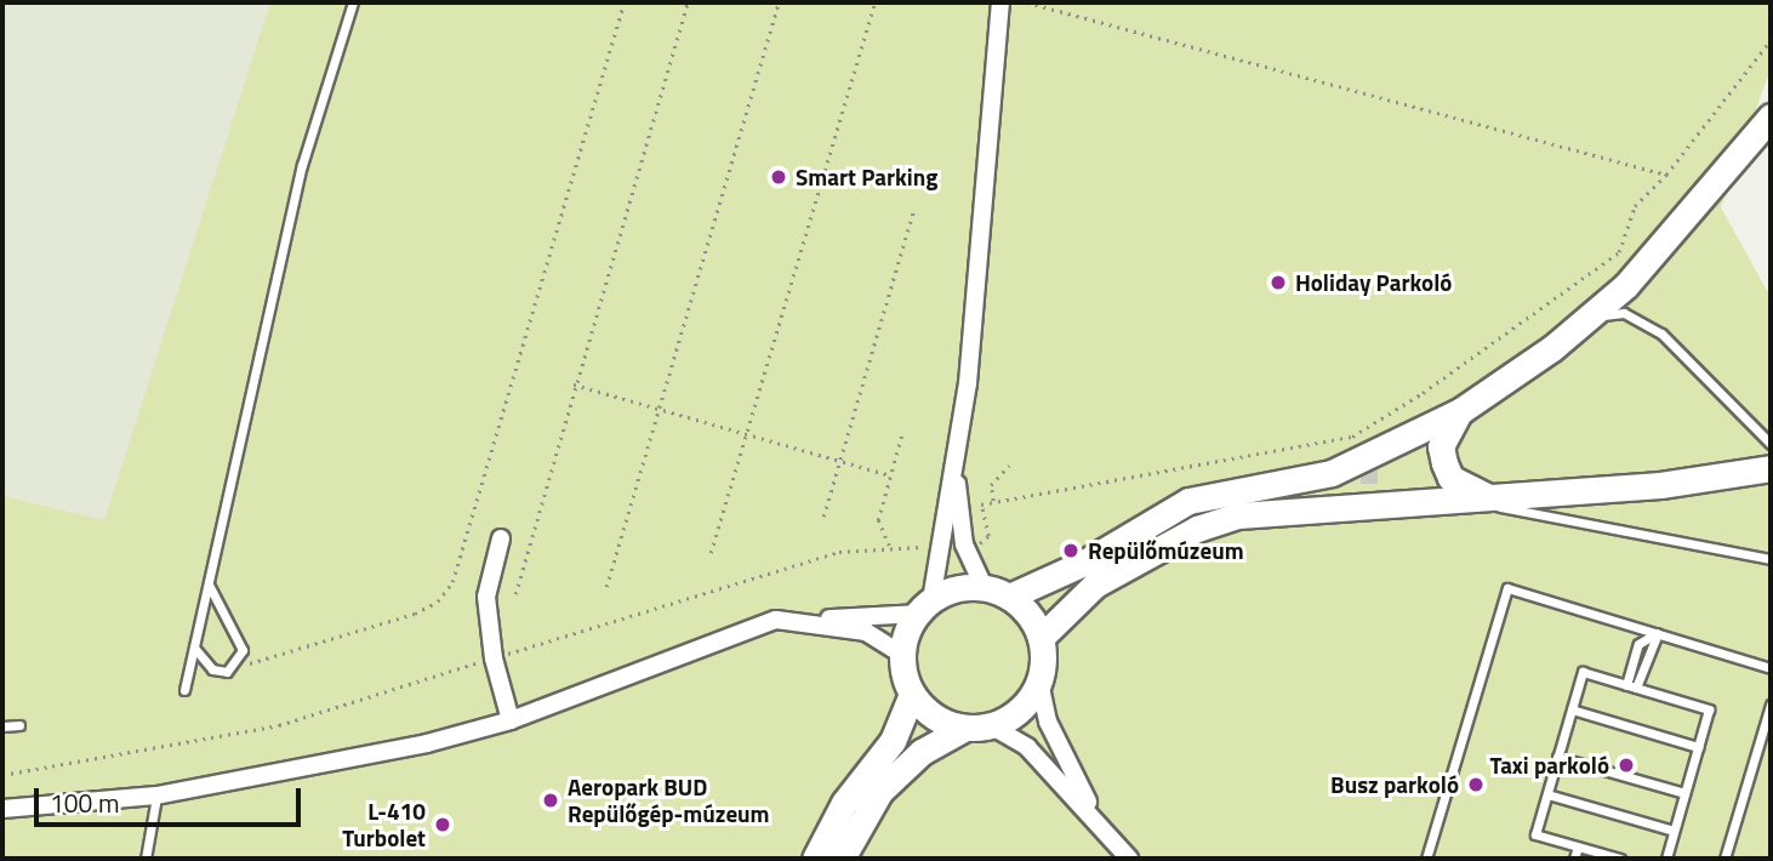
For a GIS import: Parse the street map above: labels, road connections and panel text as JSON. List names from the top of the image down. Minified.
{"places":["Smart Parking","Holiday Parkoló","Repülőmúzeum","Taxi parkoló","Busz parkoló","Aeropark BUD Repülőgép-múzeum","L-410 Turbolet"],"scale_bar":"100 m"}
